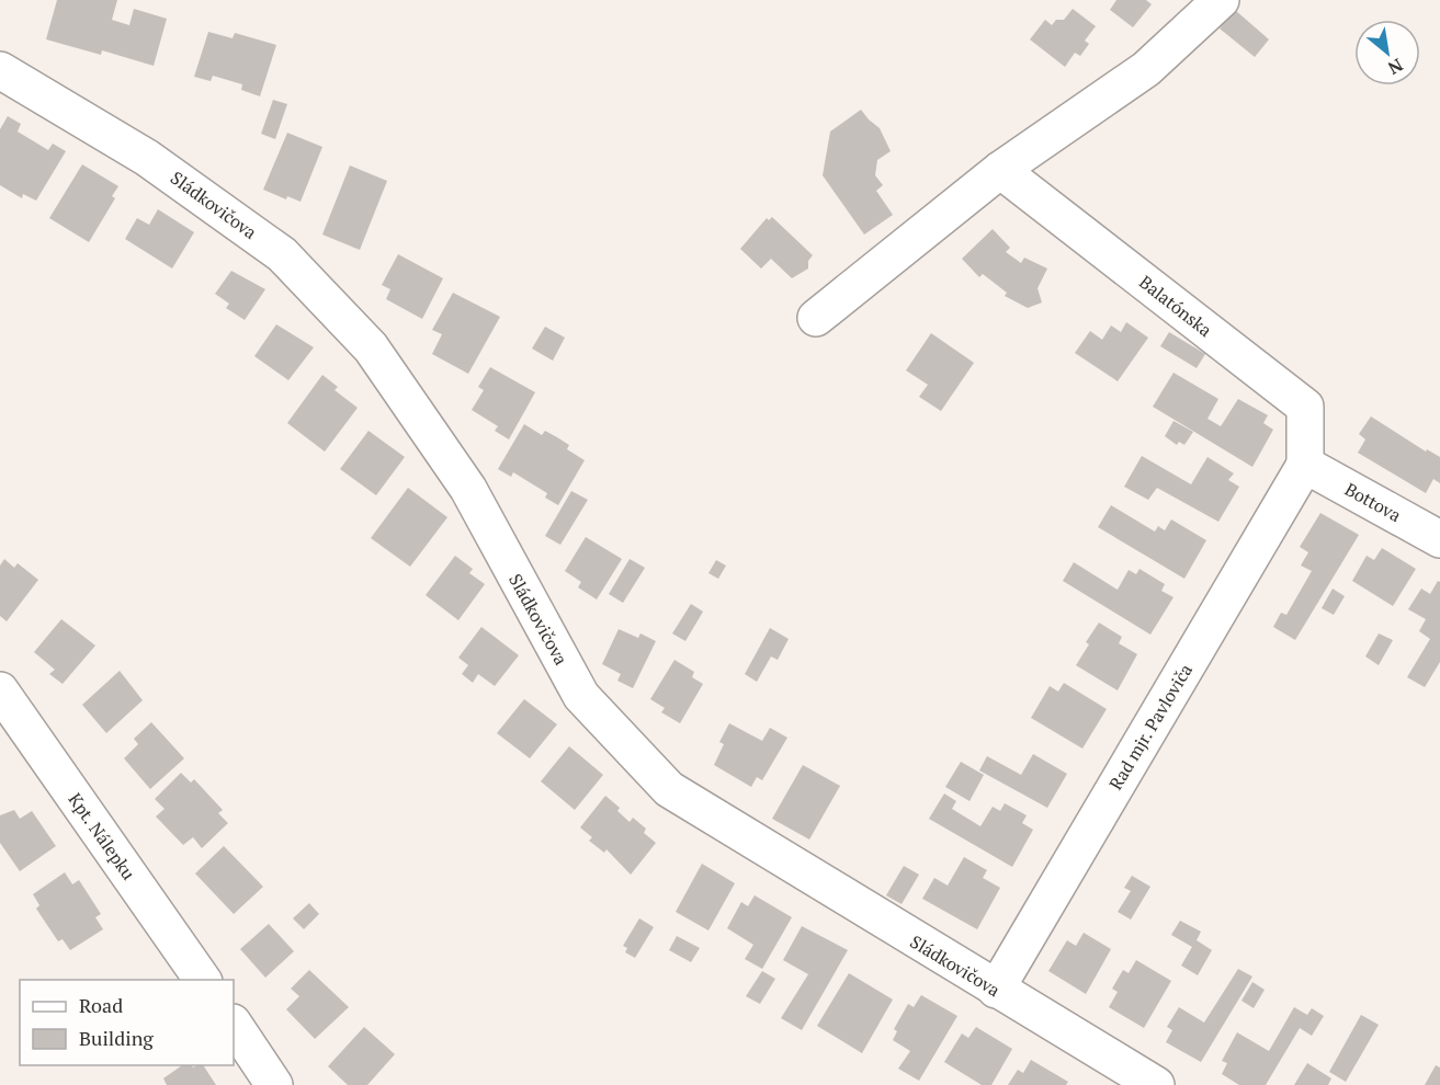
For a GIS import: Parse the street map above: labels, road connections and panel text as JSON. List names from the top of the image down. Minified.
{"streets":{"street":["Sládkovičova","Balatónska","Bottova","Rad mjr. Pavloviča","Kpt. Nálepku"]},"crossings":[["Sládkovičova","Rad mjr. Pavloviča"],["Balatónska","Bottova"],["Balatónska","Rad mjr. Pavloviča"],["Bottova","Rad mjr. Pavloviča"]],"legend":["Road","Building"],"north":"bottom right"}
